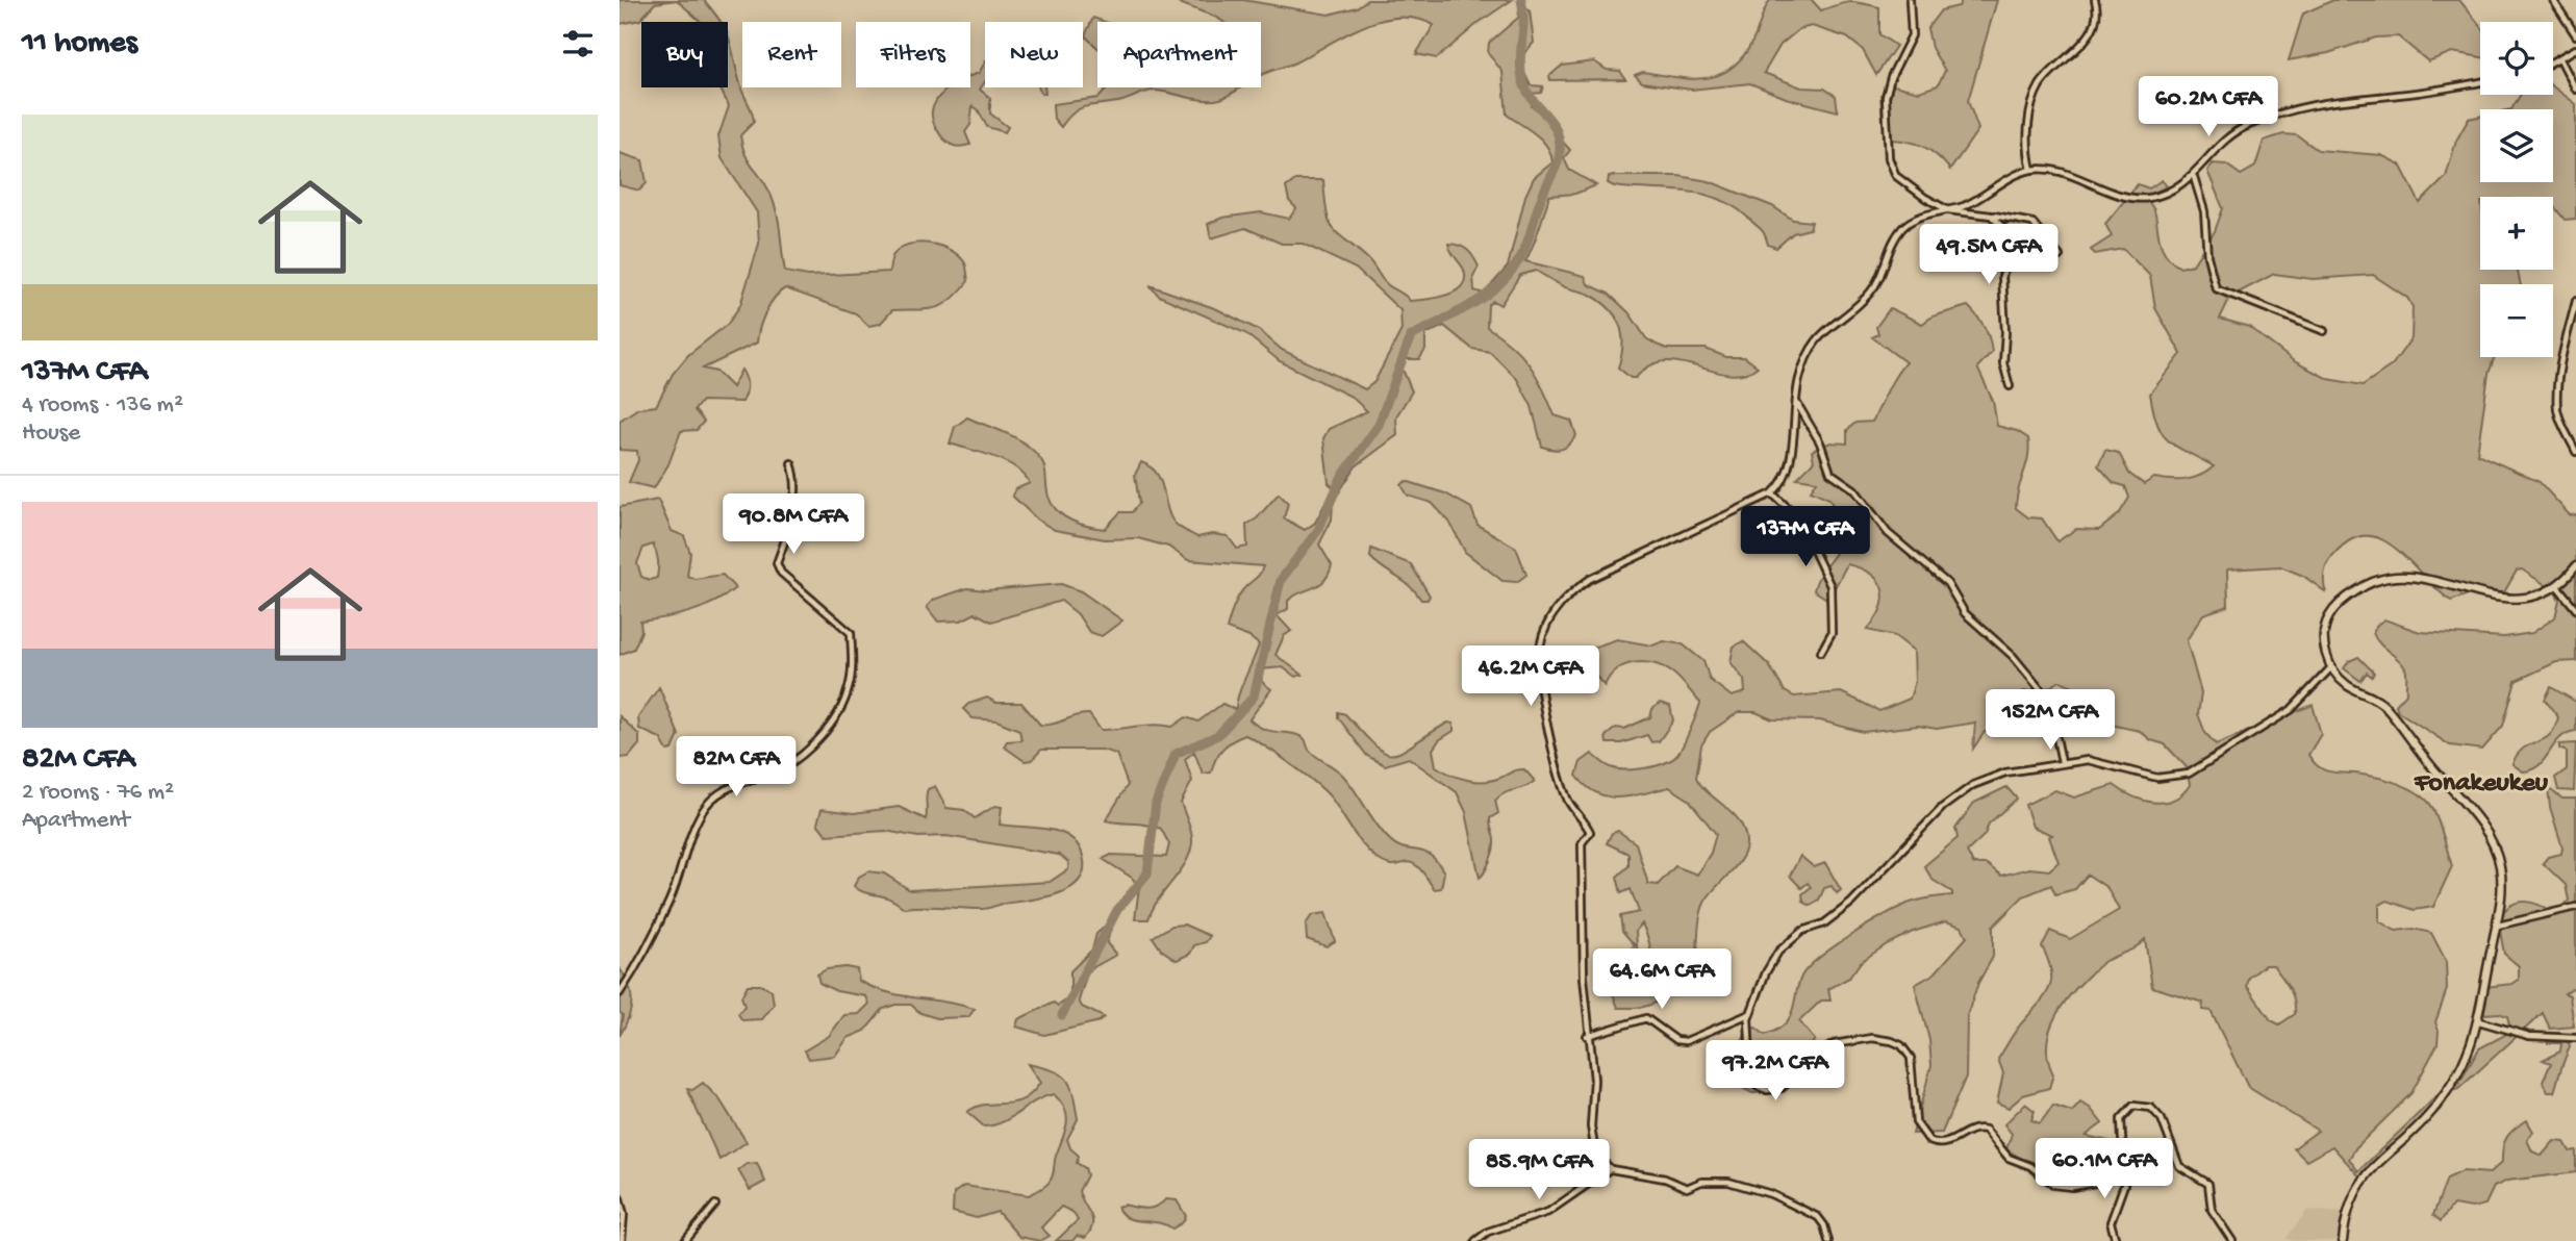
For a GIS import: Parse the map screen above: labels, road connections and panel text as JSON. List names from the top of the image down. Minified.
{"districts":["Fonakeukeu"],"page":{"heading":"11 homes","map_buttons":["+","−"],"chip":["Buy","Rent","Filters","New","Apartment"],"price":["60.2M CFA","49.5M CFA","90.8M CFA","137M CFA","46.2M CFA","152M CFA","82M CFA","64.6M CFA","97.2M CFA","60.1M CFA","85.9M CFA"],"list":[{"name":"137M CFA","note":"4 rooms · 136 m² · House"},{"name":"82M CFA","note":"2 rooms · 76 m² · Apartment"}]}}
